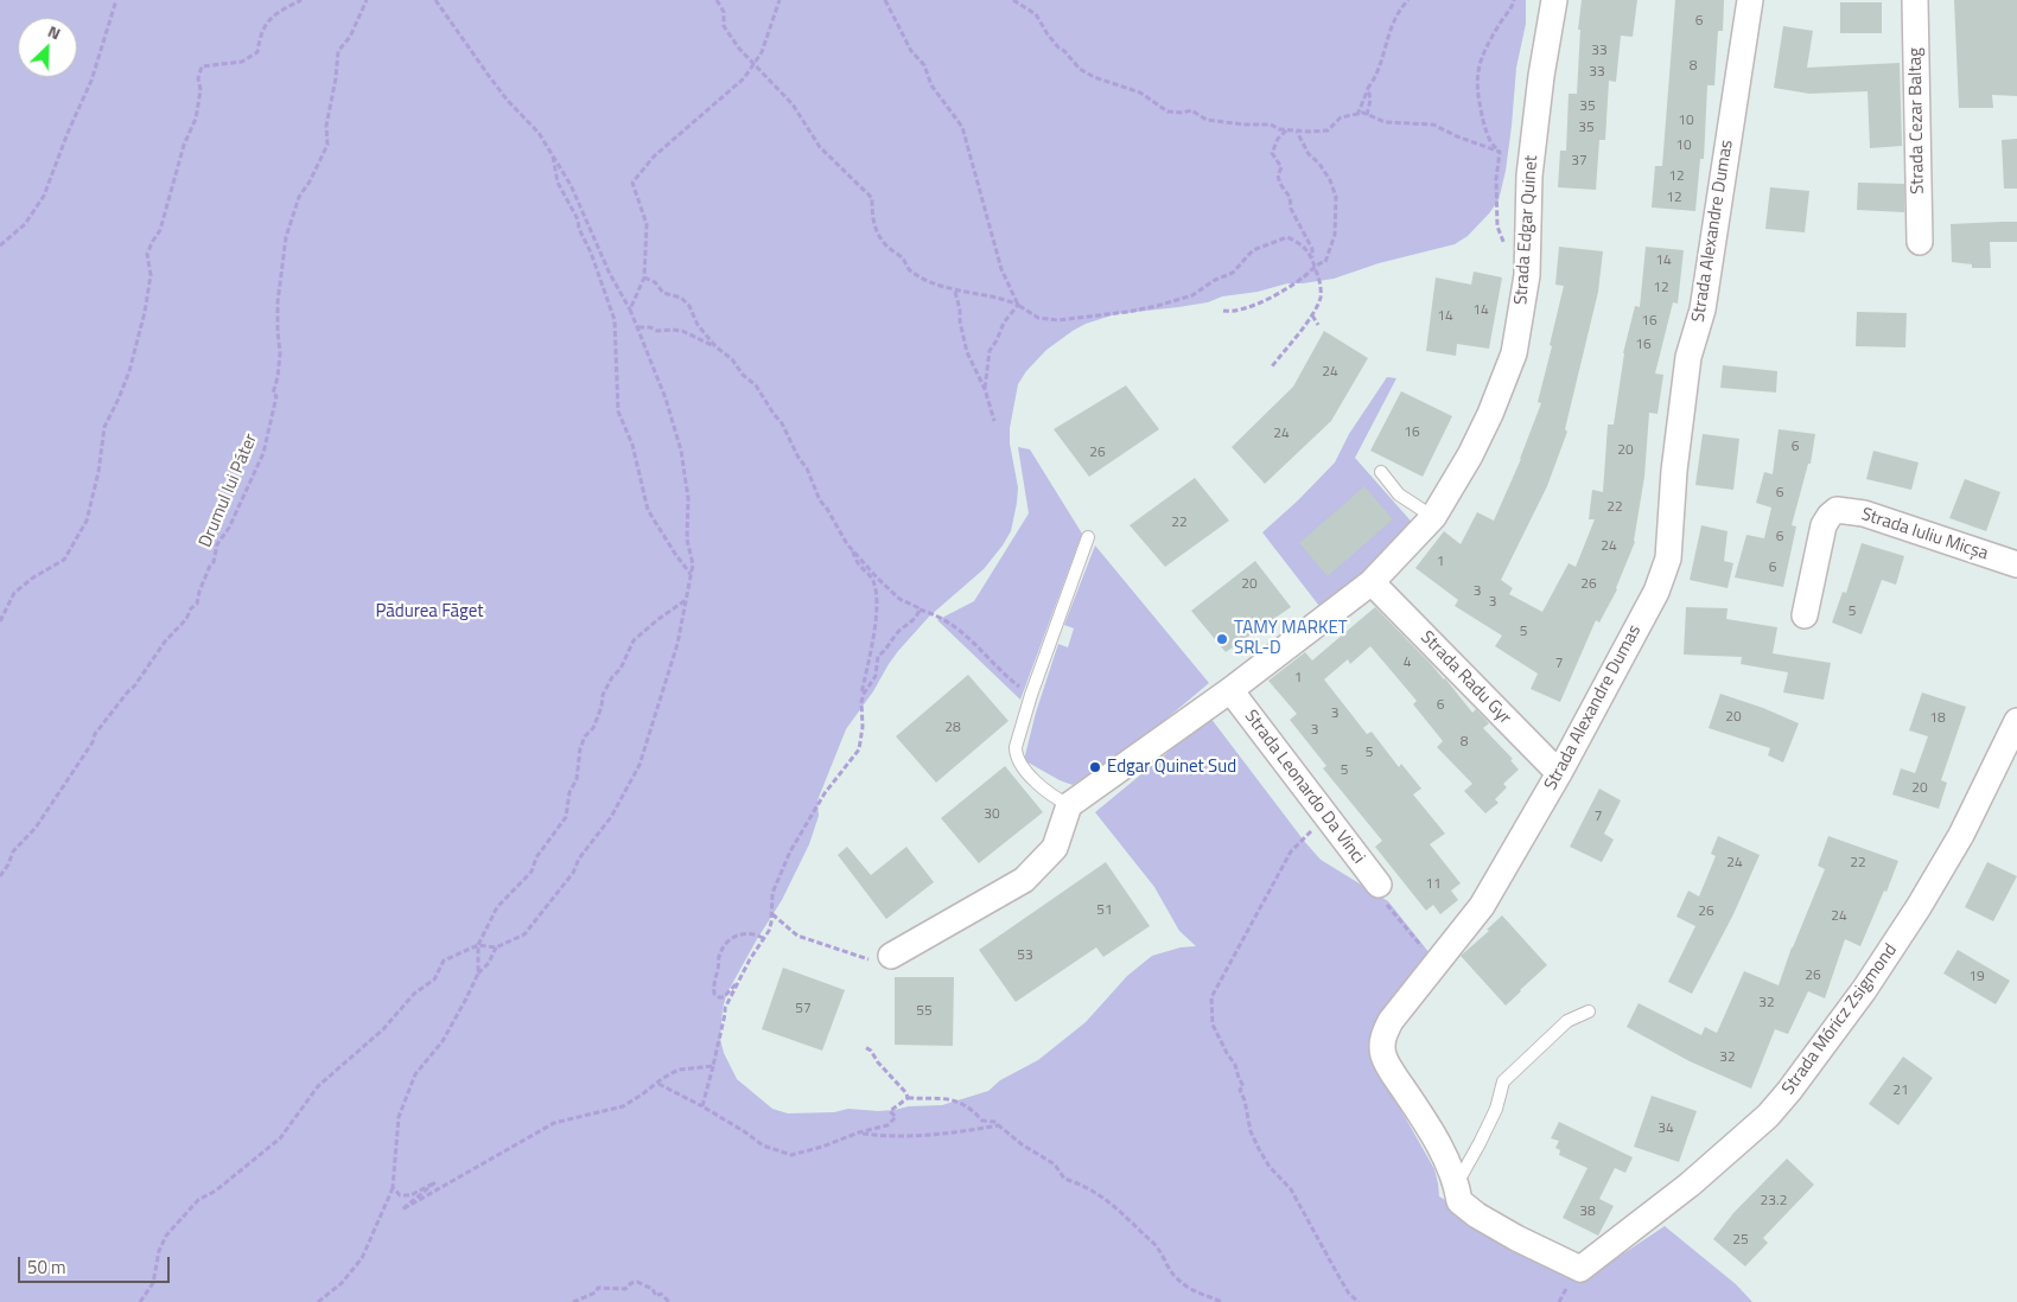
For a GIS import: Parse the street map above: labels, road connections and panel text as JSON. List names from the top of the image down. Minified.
{"streets":{"street":["Strada Cezar Baltag","Strada Edgar Quinet","Strada Alexandre Dumas","Strada Iuliu Micșa","Strada Radu Gyr","Strada Leonardo Da Vinci","Strada Móricz Zsigmond"],"path":["Drumul lui Páter"]},"crossings":[["Strada Edgar Quinet","Strada Radu Gyr"],["Strada Edgar Quinet","Strada Leonardo Da Vinci"],["Strada Alexandre Dumas","Strada Radu Gyr"],["Strada Alexandre Dumas","Strada Móricz Zsigmond"]],"parks":["Pădurea Făget"],"places":["TAMY MARKET SRL-D","Edgar Quinet Sud"],"house_numbers":["6","33","8","33","35","10","35","10","37","12","12","14","12","14","14","16","16","24","16","24","6","20","26","6","22","22","6","24","1","6","20","26","3","3","5","5","4","7","1","6","3","20","18","28","3","8","5","5","20","30","7","24","22","11","51","26","24","53","26","19","32","57","55","32","21","34","23.2","38","25"],"scale_bar":"50 m","north":"top right"}
